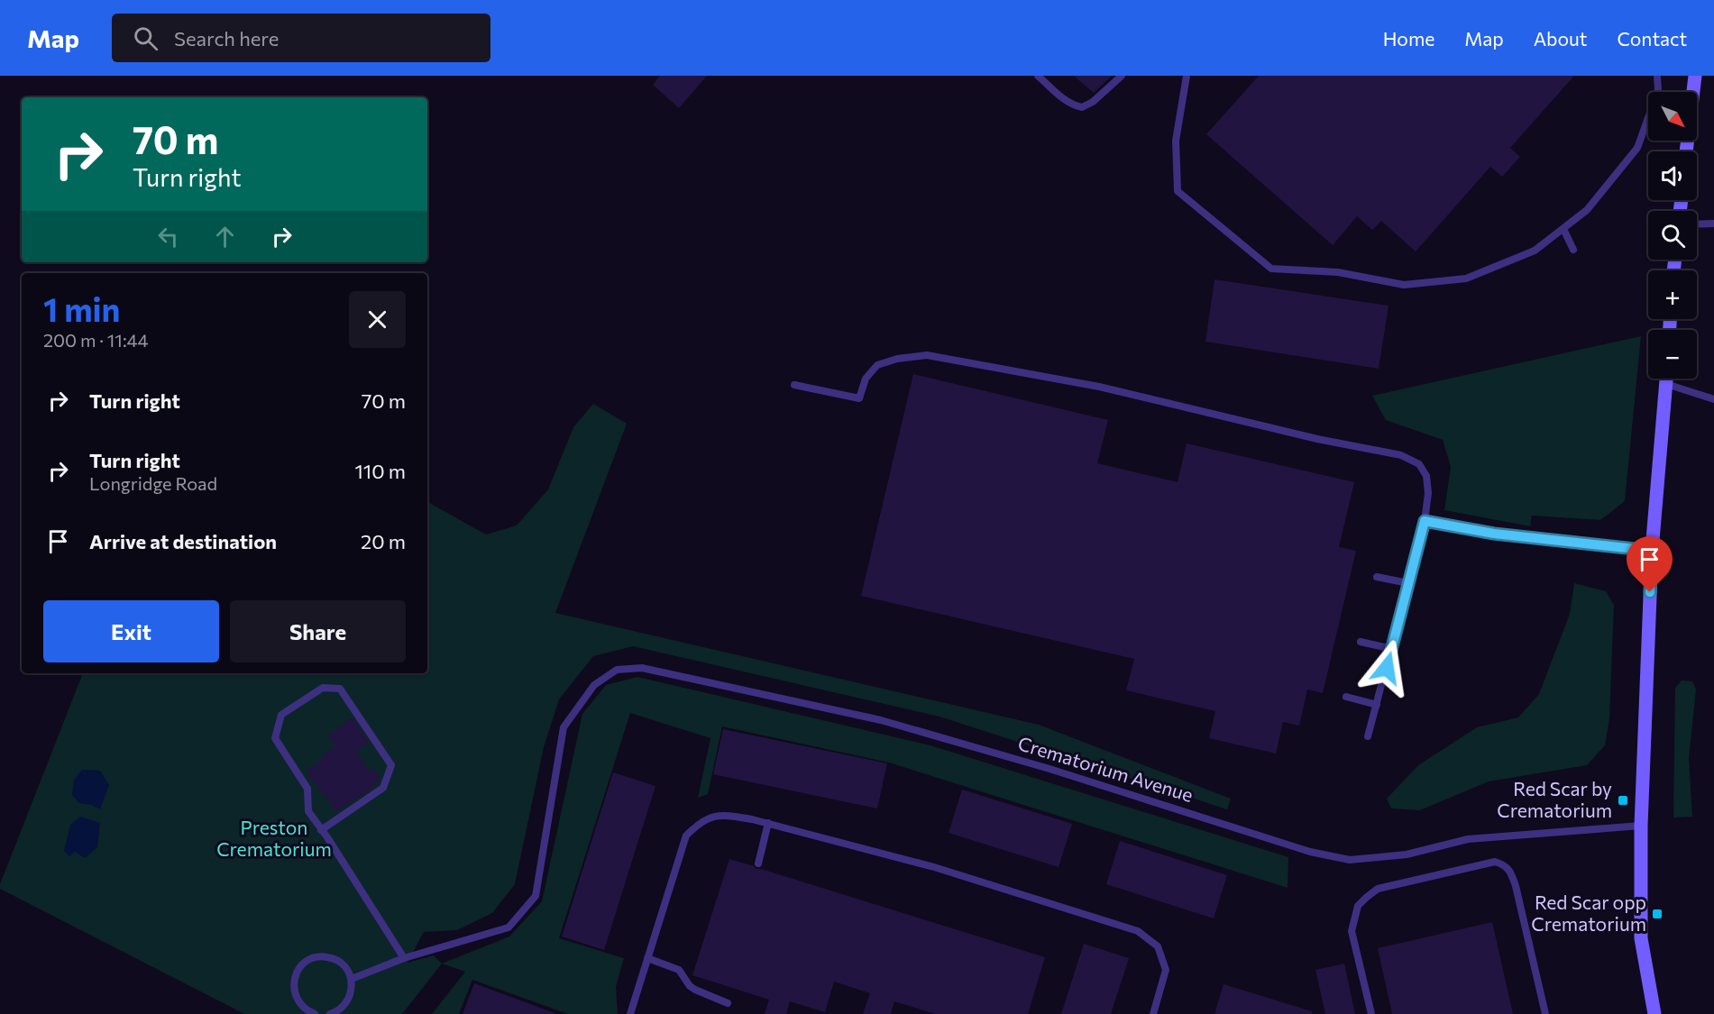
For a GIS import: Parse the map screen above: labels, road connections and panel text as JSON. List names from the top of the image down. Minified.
{"streets":{"lane":["Crematorium Avenue"]},"parks":["Preston Crematorium"],"places":{"transit":["Red Scar by Crematorium","Red Scar opp Crematorium"]},"north":"bottom right","page":{"header":"Map","search":"Search here","nav":["Home","Map","About","Contact"],"map_buttons":["+","−"],"turn":["70 m","Turn right"],"heading":["1 min","200 m · 11:44"],"list":[{"name":"Turn right","value":"70 m"},{"name":"Turn right","note":"Longridge Road","value":"110 m"},{"name":"Arrive at destination","value":"20 m"}],"buttons":["Exit","Share"]}}
